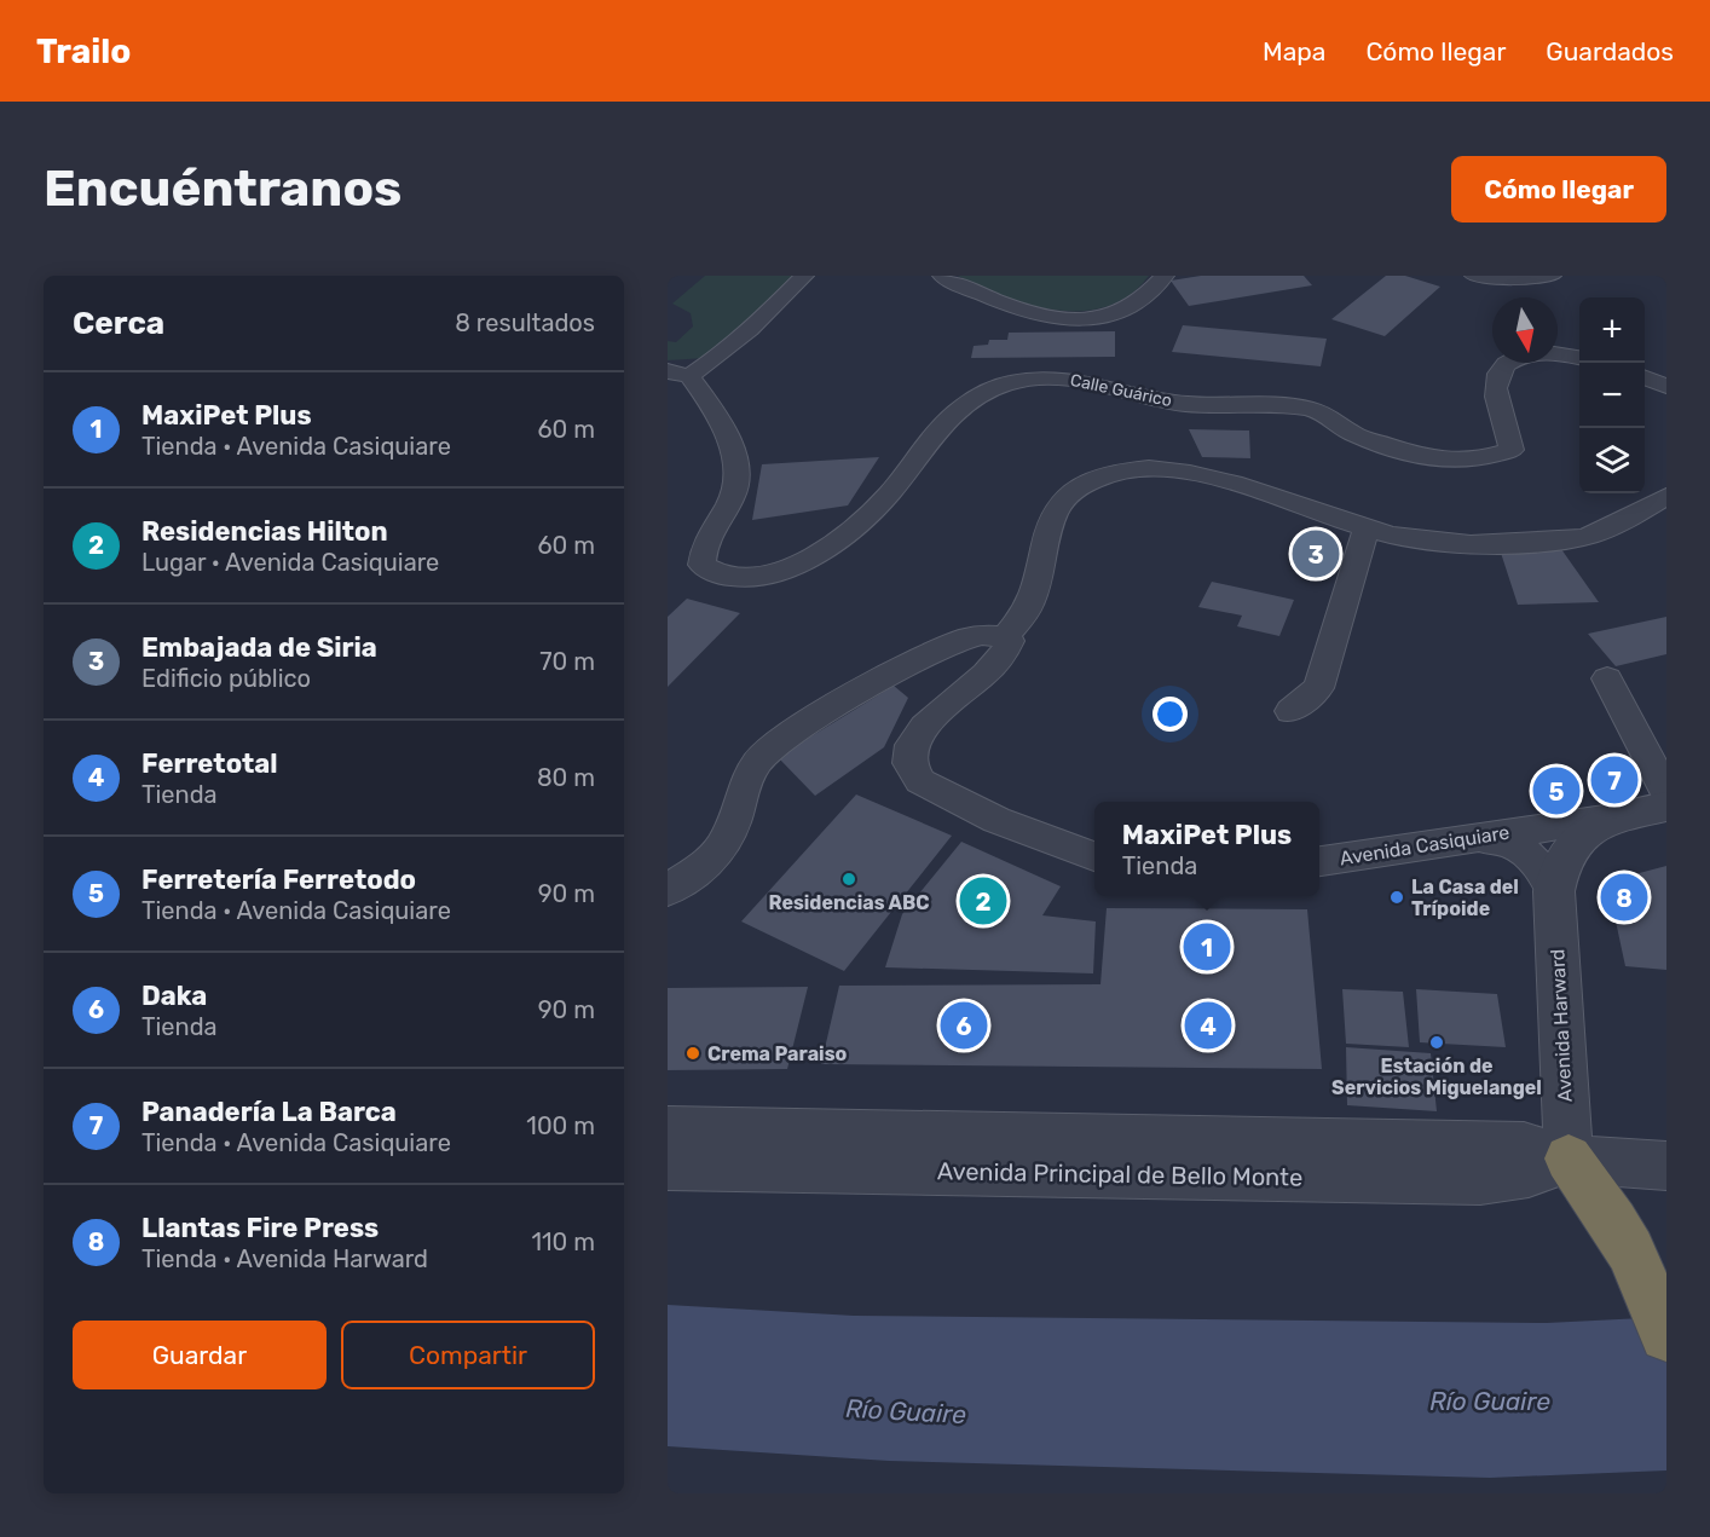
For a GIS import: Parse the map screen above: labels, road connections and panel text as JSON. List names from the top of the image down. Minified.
{"streets":{"street":["Calle Guárico","Avenida Casiquiare","Avenida Harward","Avenida Principal de Bello Monte"]},"crossings":[["Avenida Casiquiare","Avenida Harward"],["Avenida Harward","Avenida Principal de Bello Monte"]],"water":["Río Guaire"],"places":["Residencias ABC","La Casa del Trípoide","Estación de Servicios Miguelangel","Crema Paraiso"],"north":"bottom","page":{"header":"Trailo","nav":["Mapa","Cómo llegar","Guardados"],"buttons":["Cómo llegar",["Guardar","Compartir"]],"title":"Encuéntranos","heading":["Cerca","8 resultados"],"map_buttons":["+","−"],"list":[{"mark":"1","name":"MaxiPet Plus","note":"Tienda · Avenida Casiquiare","value":"60 m"},{"mark":"2","name":"Residencias Hilton","note":"Lugar · Avenida Casiquiare","value":"60 m"},{"mark":"3","name":"Embajada de Siria","note":"Edificio público","value":"70 m"},{"mark":"4","name":"Ferretotal","note":"Tienda","value":"80 m"},{"mark":"5","name":"Ferretería Ferretodo","note":"Tienda · Avenida Casiquiare","value":"90 m"},{"mark":"6","name":"Daka","note":"Tienda","value":"90 m"},{"mark":"7","name":"Panadería La Barca","note":"Tienda · Avenida Casiquiare","value":"100 m"},{"mark":"8","name":"Llantas Fire Press","note":"Tienda · Avenida Harward","value":"110 m"}],"pins":["3","7","5","8","2","1","4","6"],"popup":["MaxiPet Plus","Tienda"]}}
